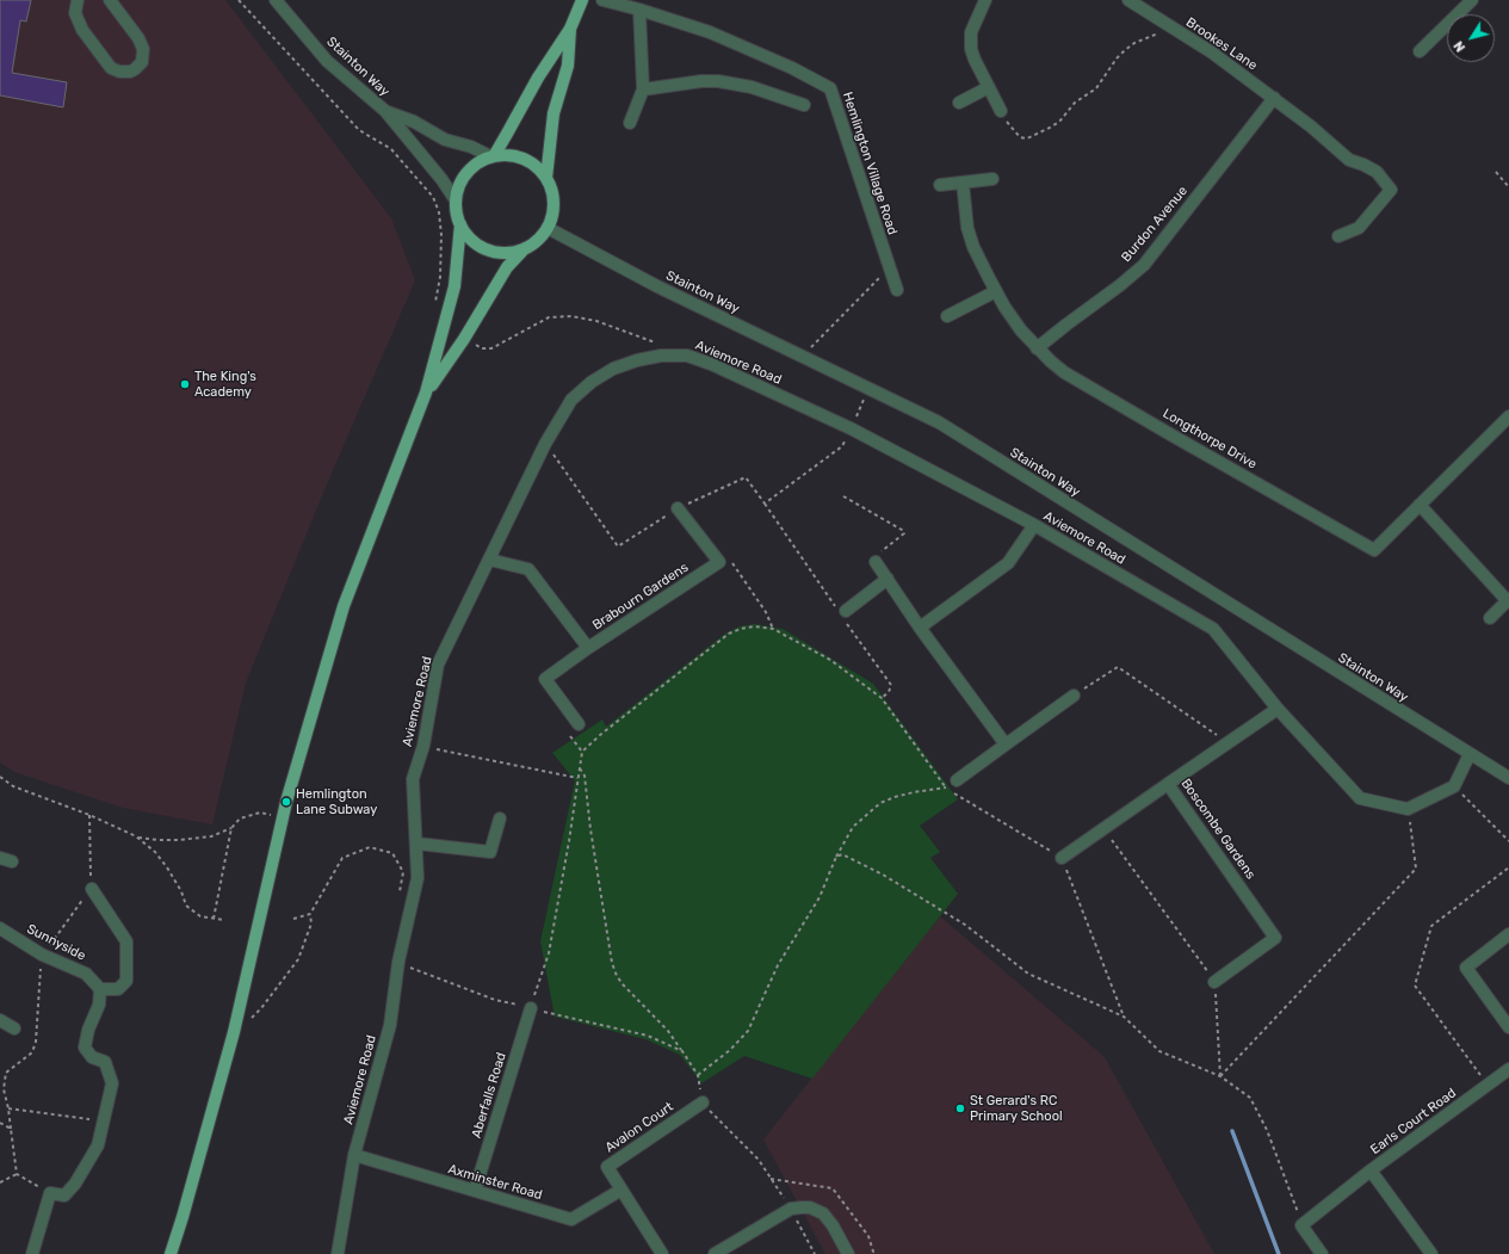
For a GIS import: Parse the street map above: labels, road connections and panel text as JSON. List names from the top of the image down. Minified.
{"streets":{"street":["Brookes Lane","Stainton Way","Hemlington Village Road","Burdon Avenue","Aviemore Road","Longthorpe Drive","Brabourn Gardens","Boscombe Gardens","Sunnyside","Aberfalls Road","Earls Court Road","Avalon Court","Axminster Road"]},"crossings":[["Brookes Lane","Burdon Avenue"],["Burdon Avenue","Longthorpe Drive"],["Aviemore Road","Brabourn Gardens"],["Aviemore Road","Boscombe Gardens"],["Aviemore Road","Axminster Road"],["Aberfalls Road","Axminster Road"],["Avalon Court","Axminster Road"]],"places":["The King's Academy","Hemlington Lane Subway","St Gerard's RC Primary School"],"north":"bottom left"}
